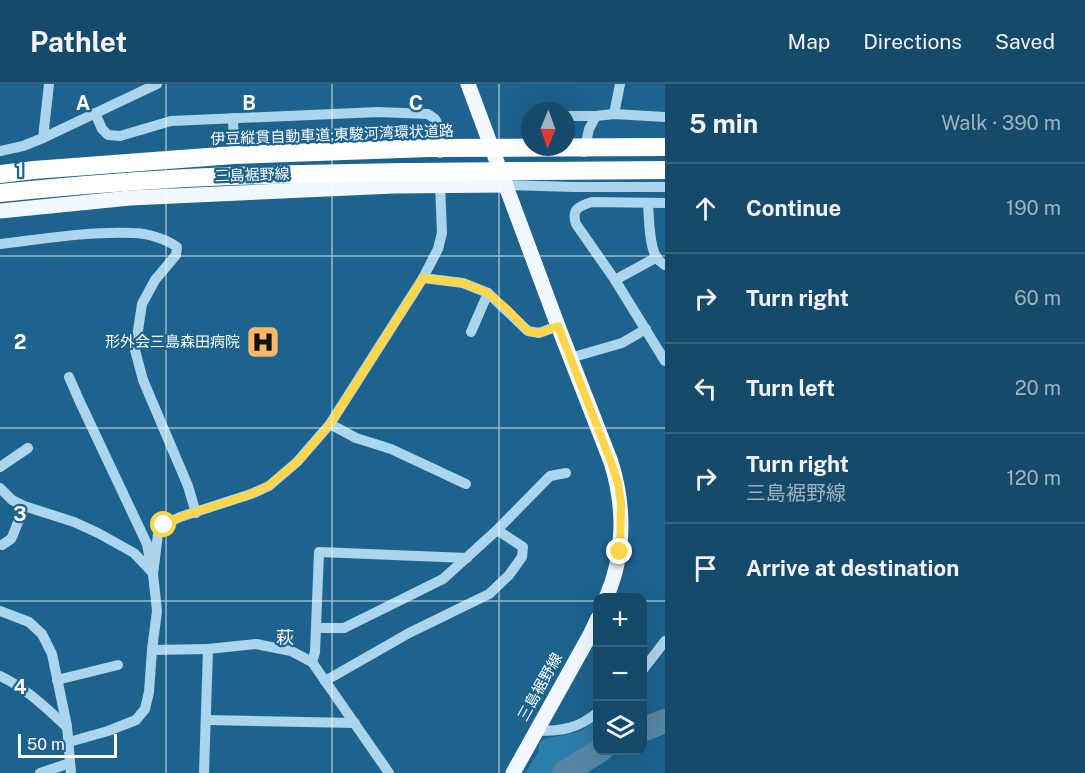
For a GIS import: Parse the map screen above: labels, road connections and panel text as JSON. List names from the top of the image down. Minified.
{"streets":{"highway":["伊豆縦貫自動車道;東駿河湾環状道路"],"main road":["三島裾野線"]},"crossings":[["伊豆縦貫自動車道;東駿河湾環状道路","三島裾野線"]],"districts":["萩"],"places":{"hospital":["形外会三島森田病院"]},"scale_bar":"50 m","north":"bottom","page":{"header":"Pathlet","nav":["Map","Directions","Saved"],"heading":["5 min","Walk · 390 m"],"list":[["Continue","190 m"],["Turn right","60 m"],["Turn left","20 m"],["Turn right","三島裾野線","120 m"],"Arrive at destination"],"map_buttons":["+","−"],"scale":"50 m"},"grid":{"columns":["A","B","C"],"rows":["1","2","3","4"]}}
